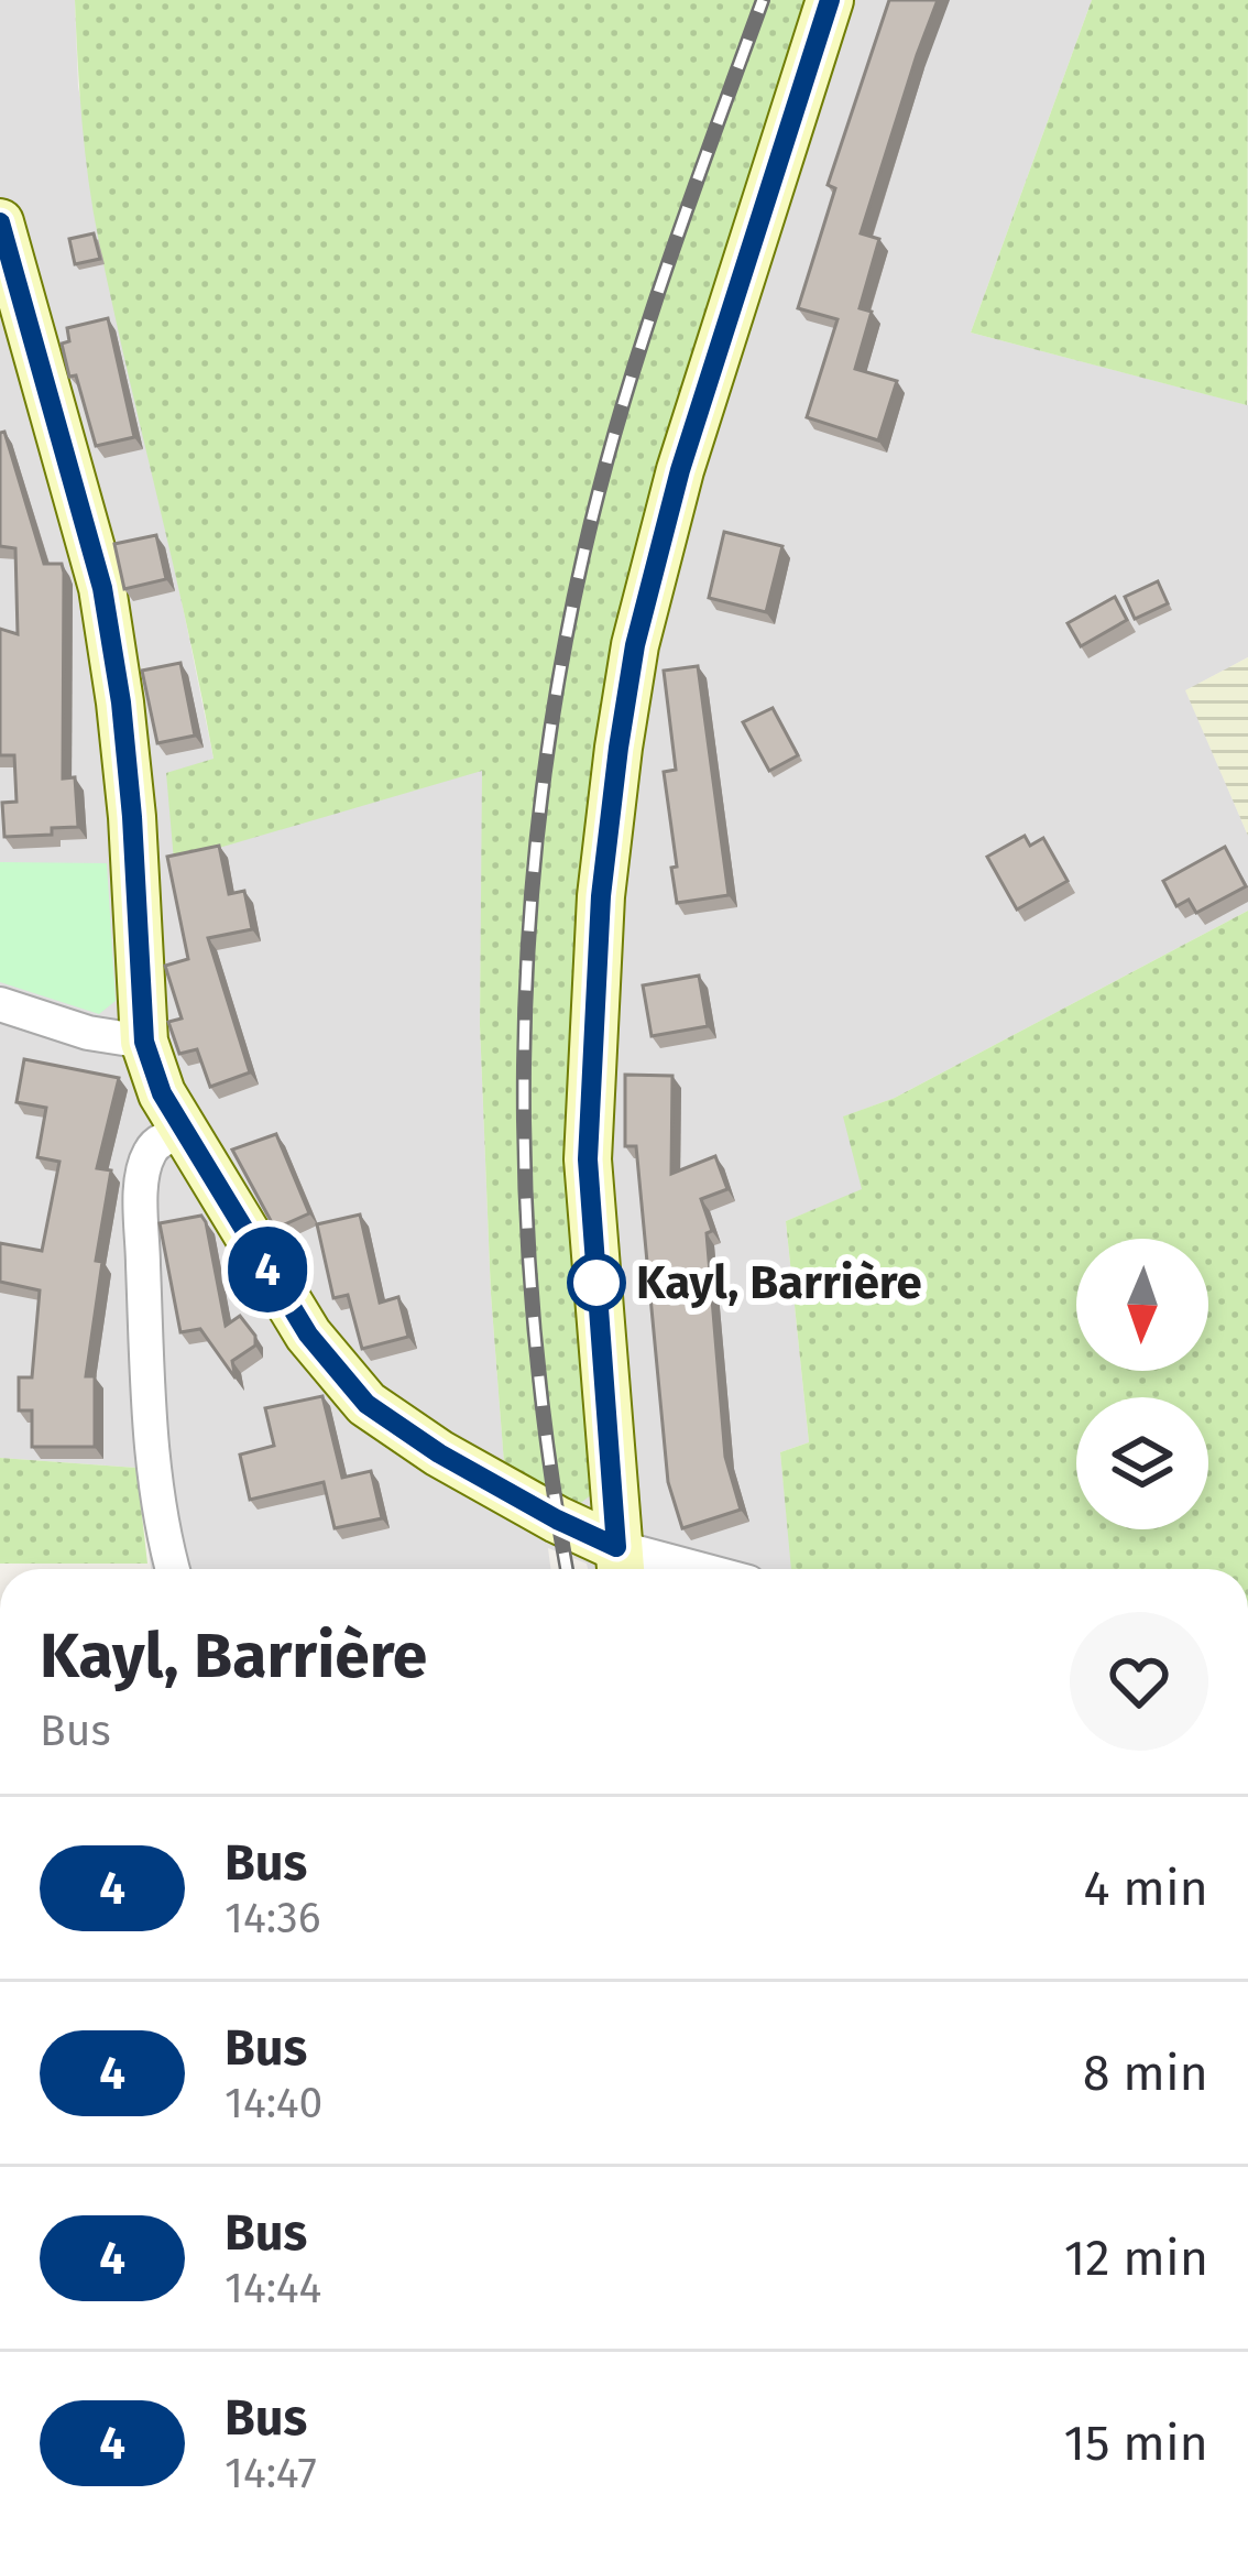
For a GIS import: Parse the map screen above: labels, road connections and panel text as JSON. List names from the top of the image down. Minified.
{"places":["Kayl, Barrière"],"lines":["bus line 4"],"north":"bottom","page":{"on_map":"4","heading":["Kayl, Barrière","Bus"],"list":[{"mark":"4","name":"Bus","note":"14:36","value":"4 min"},{"mark":"4","name":"Bus","note":"14:40","value":"8 min"},{"mark":"4","name":"Bus","note":"14:44","value":"12 min"},{"mark":"4","name":"Bus","note":"14:47","value":"15 min"}]}}
